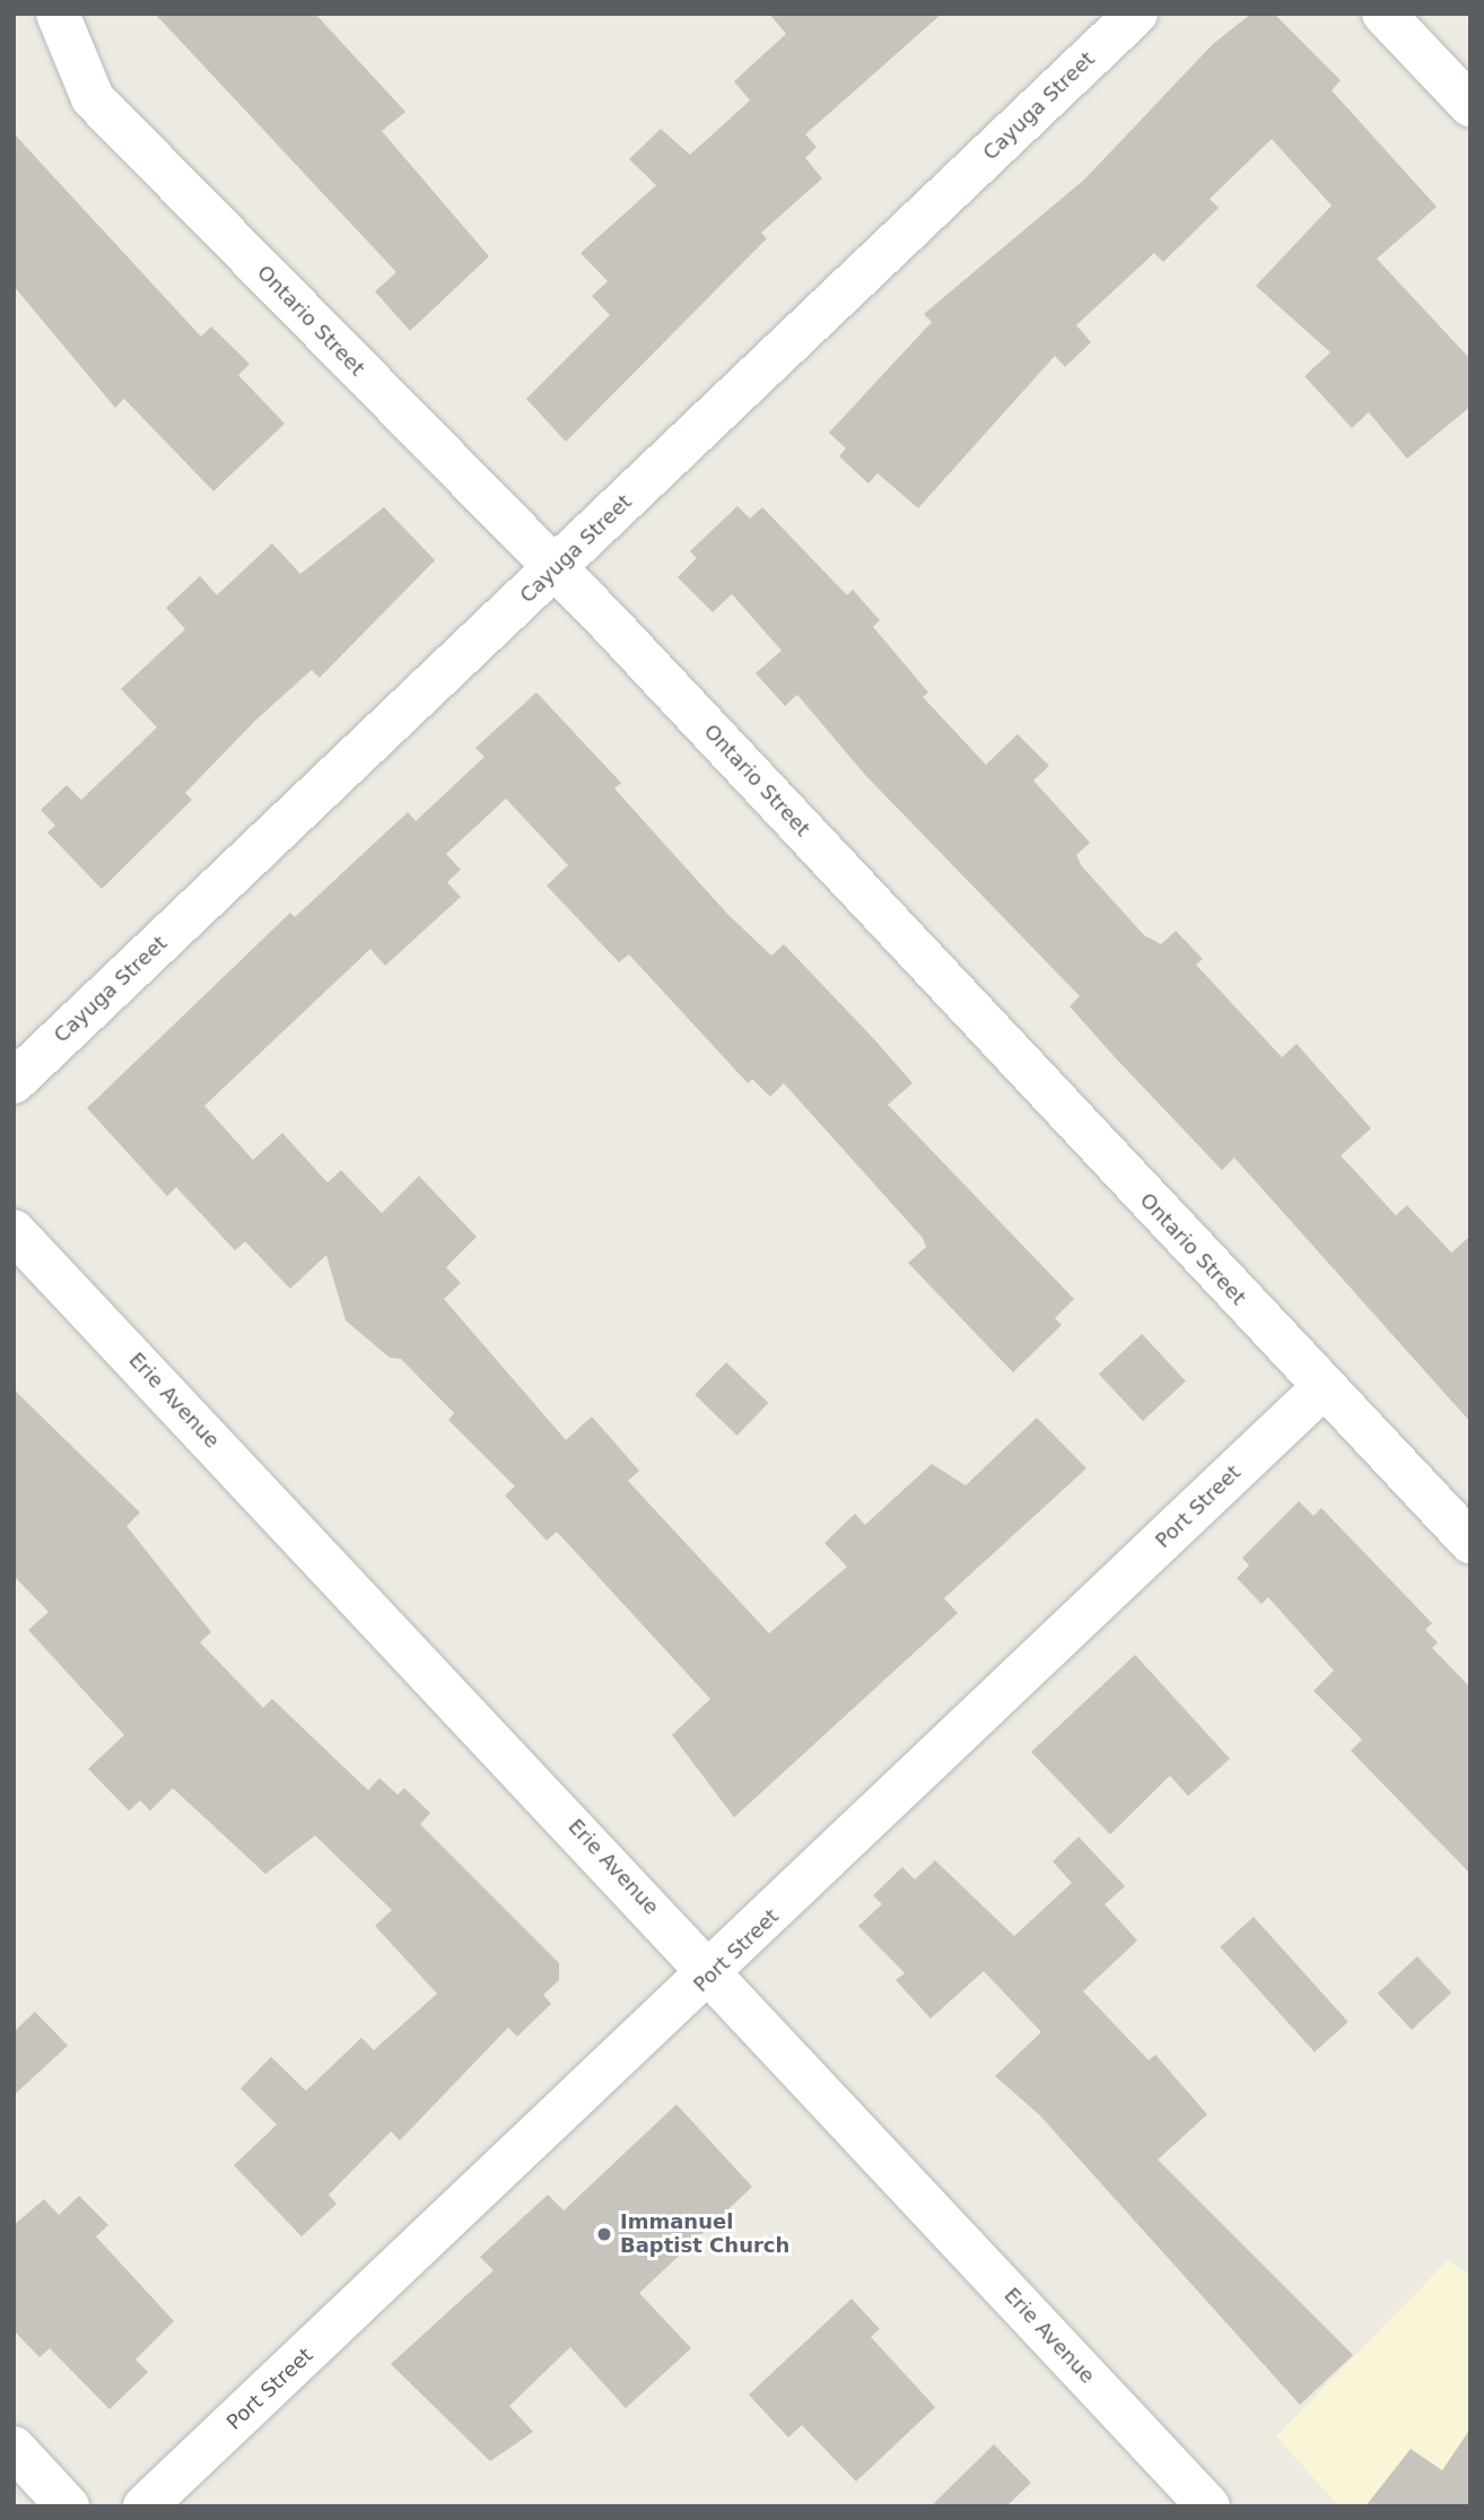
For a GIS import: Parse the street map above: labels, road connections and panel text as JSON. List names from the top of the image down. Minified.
{"streets":{"street":["Cayuga Street","Ontario Street","Erie Avenue","Port Street"]},"crossings":[["Cayuga Street","Ontario Street"],["Ontario Street","Port Street"],["Erie Avenue","Port Street"]],"places":["Immanuel Baptist Church"]}
